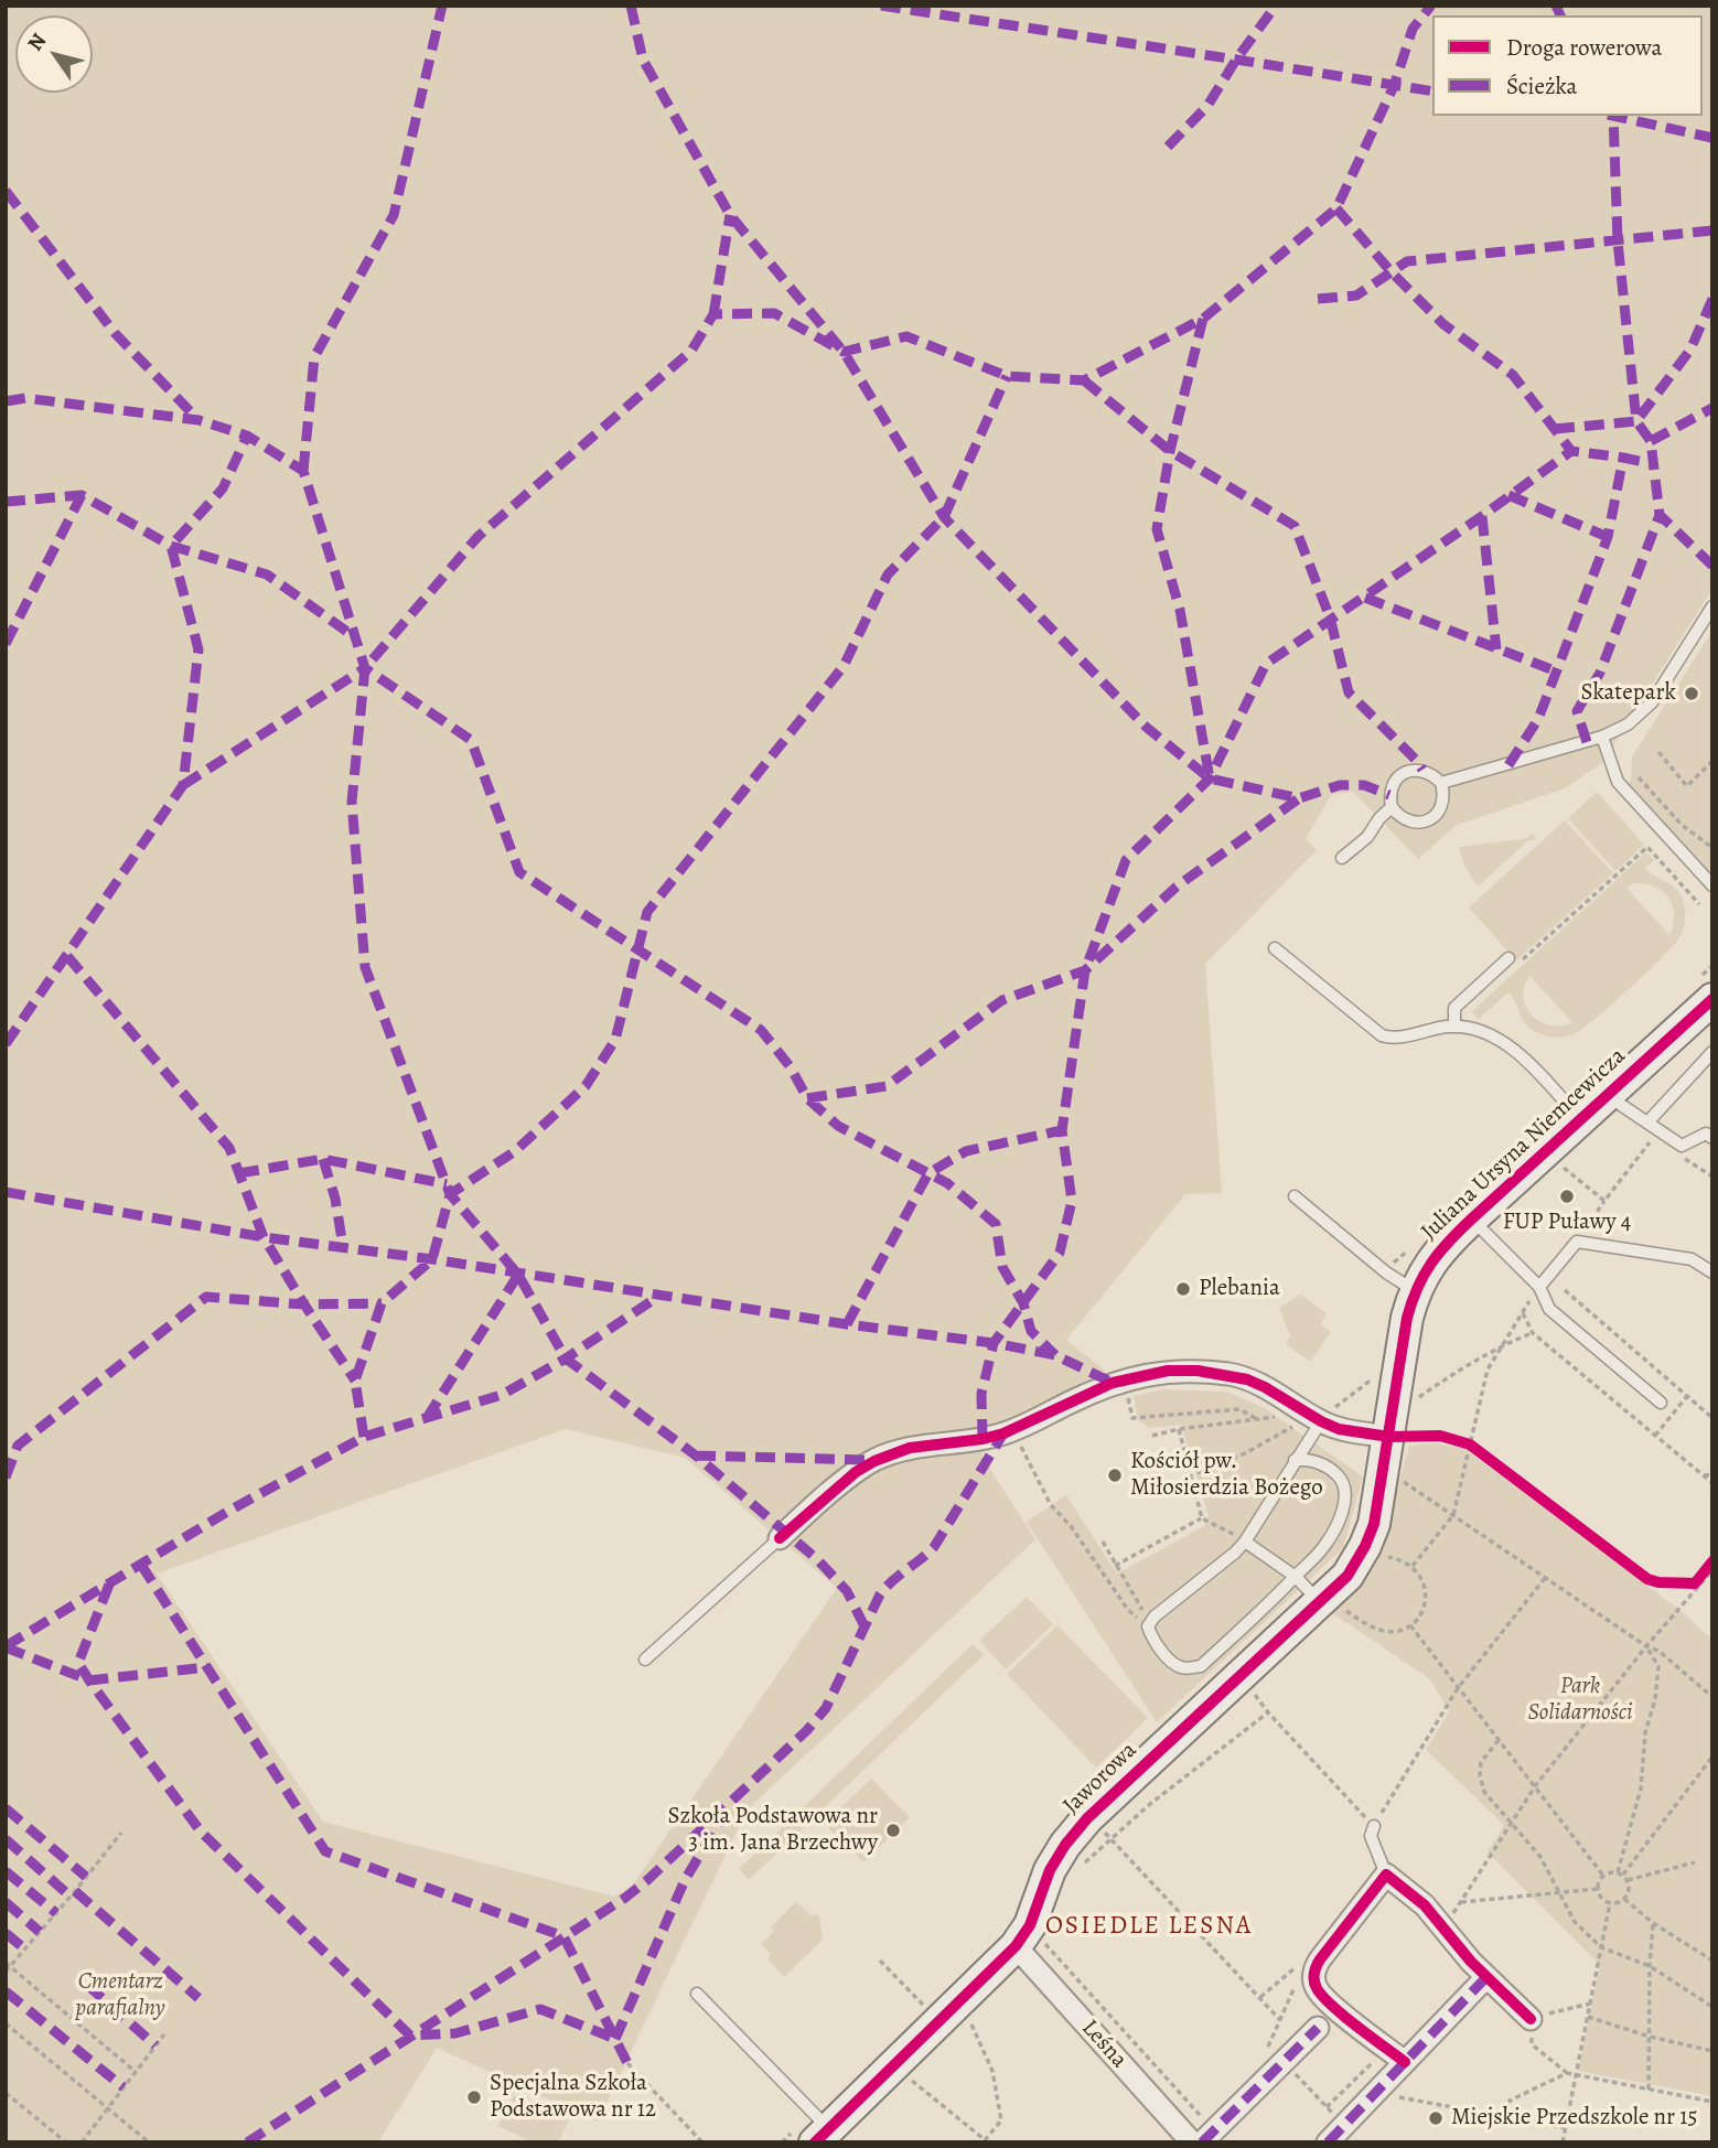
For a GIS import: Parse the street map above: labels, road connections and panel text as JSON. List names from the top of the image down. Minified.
{"streets":{"street":["Juliana Ursyna Niemcewicza","Jaworowa","Leśna"]},"crossings":[["Juliana Ursyna Niemcewicza","Jaworowa"],["Jaworowa","Leśna"]],"districts":["OSIEDLE LESNA"],"parks":["Park Solidarności","Cmentarz parafialny"],"places":["Skatepark","FUP Puławy 4","Plebania","Kościół pw. Miłosierdzia Bożego","Szkoła Podstawowa nr 3 im. Jana Brzechwy","Specjalna Szkoła Podstawowa nr 12","Miejskie Przedszkole nr 15"],"legend":["Droga rowerowa","Ścieżka"],"north":"top left"}
